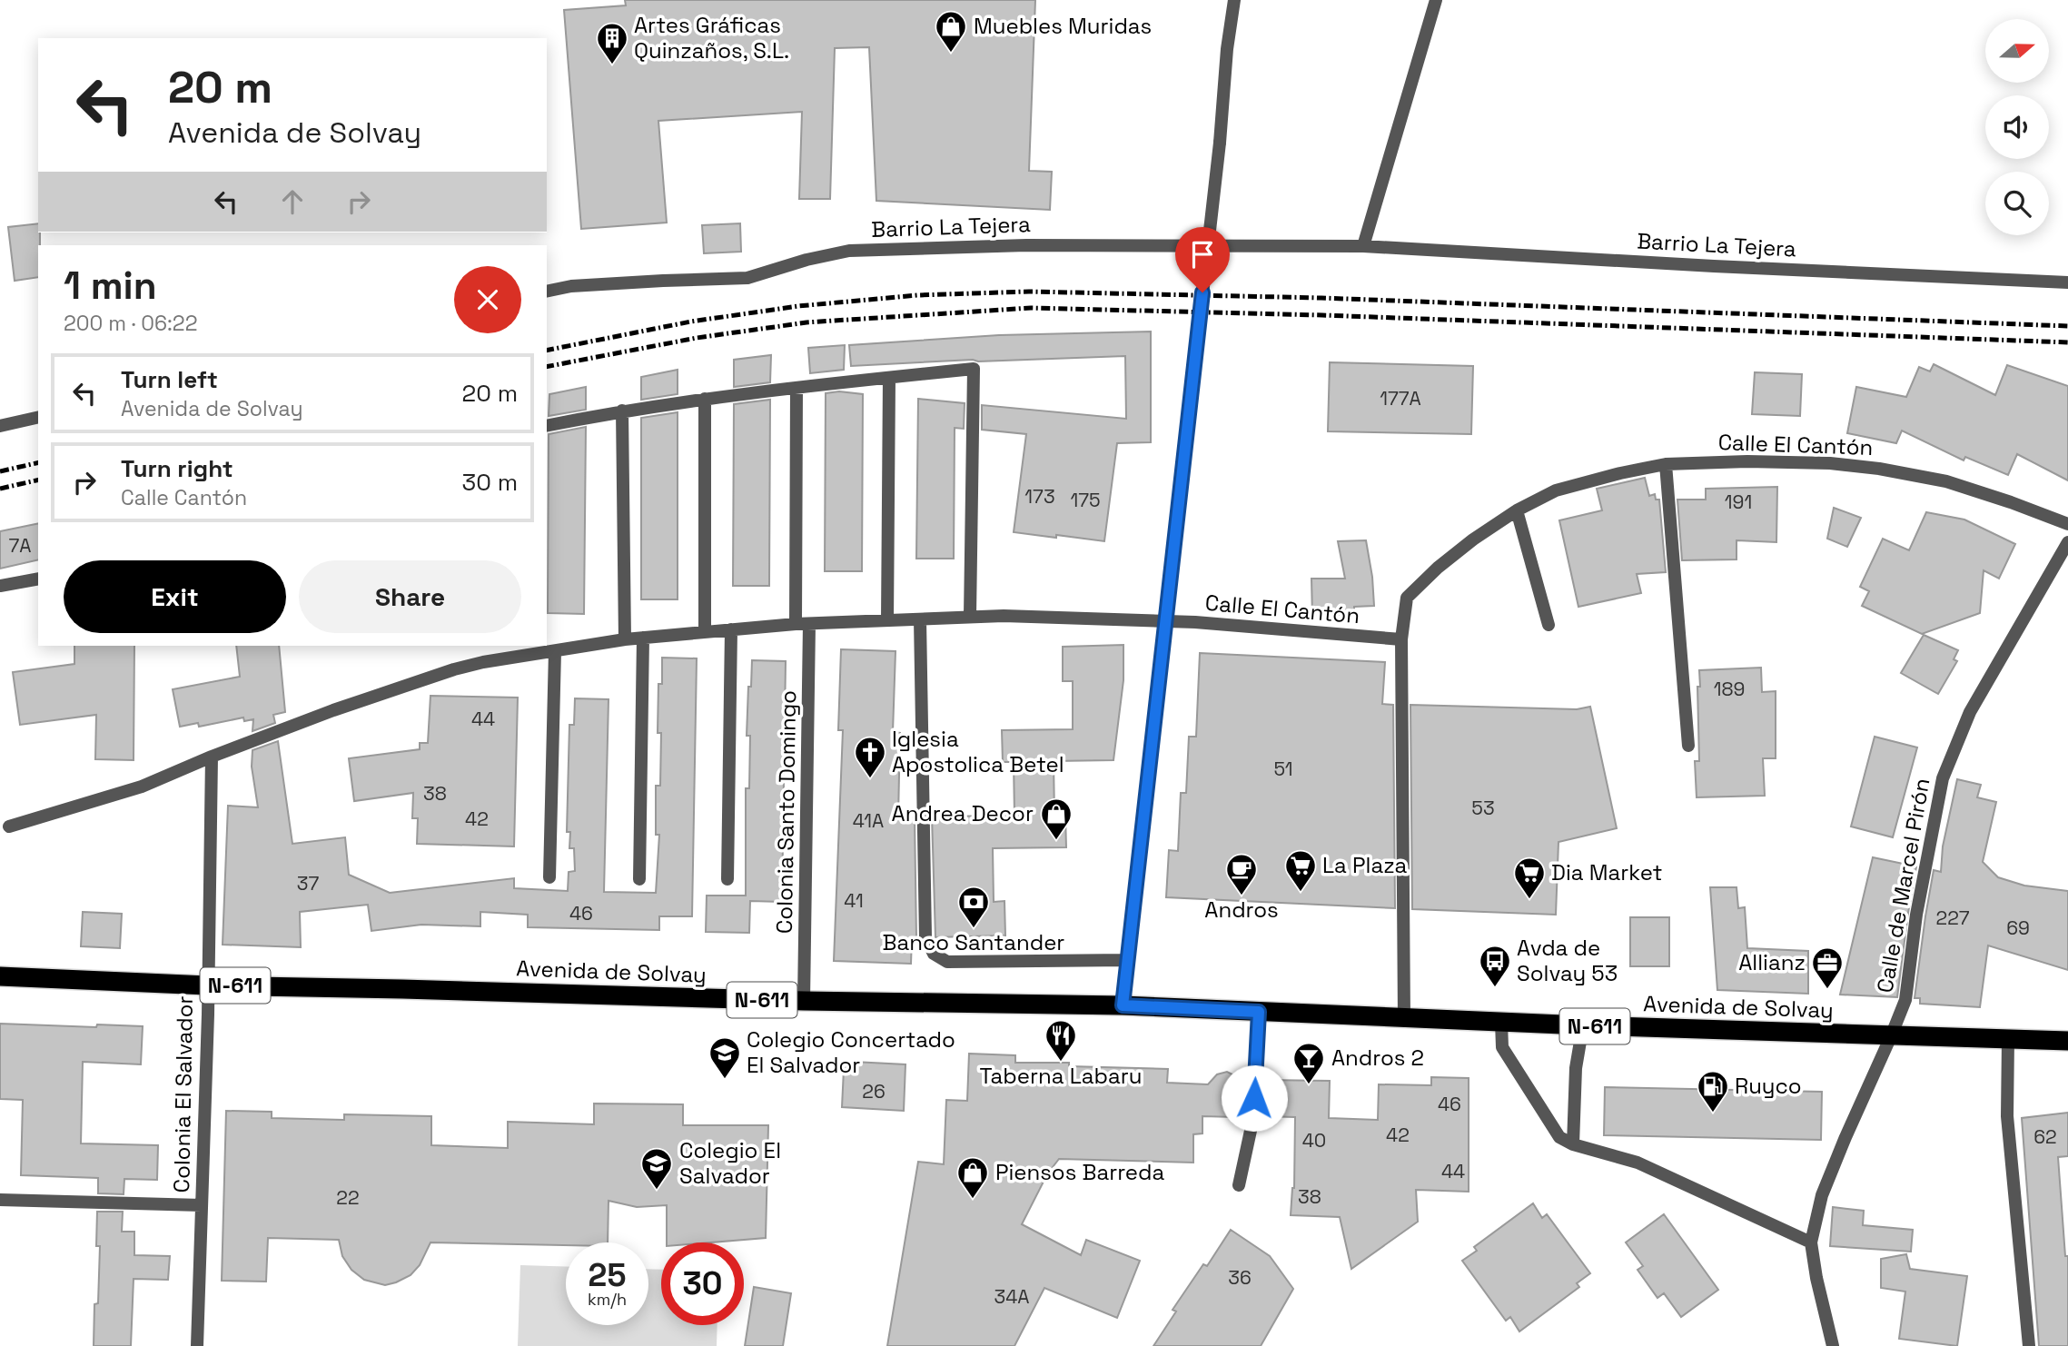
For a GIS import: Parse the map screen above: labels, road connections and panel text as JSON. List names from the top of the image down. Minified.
{"streets":{"highway":["Avenida de Solvay","N-611"],"street":["Barrio La Tejera","Calle El Cantón","Colonia Santo Domingo","Calle de Marcel Pirón","Colonia El Salvador"]},"crossings":[["Calle El Cantón","Avenida de Solvay"],["Colonia Santo Domingo","Avenida de Solvay"],["Calle de Marcel Pirón","Avenida de Solvay"],["Avenida de Solvay","Colonia El Salvador"]],"places":{"shop":["Muebles Muridas","Andrea Decor","Piensos Barreda"],"building":["Artes Gráficas Quinzaños, S.L."],"church":["Iglesia Apostolica Betel"],"supermarket":["La Plaza","Dia Market"],"cafe":["Andros"],"bank":["Banco Santander"],"bus stop":["Avda de Solvay 53"],"office":["Allianz"],"restaurant":["Taberna Labaru"],"school or university":["Colegio Concertado El Salvador","Colegio El Salvador"],"bar":["Andros 2"],"fuel station":["Ruyco"]},"house_numbers":["177A","173","175","191","7A","189","44","51","38","53","42","41A","37","41","46","227","69","26","46","42","62","40","44","38","22","36","34A"],"north":"right","page":{"turn":["20 m","Avenida de Solvay"],"heading":["1 min","200 m · 06:22"],"list":[{"name":"Turn left","note":"Avenida de Solvay","value":"20 m"},{"name":"Turn right","note":"Calle Cantón","value":"30 m"}],"buttons":["Exit","Share"],"speed":"25 km/h","limit":"30"}}
